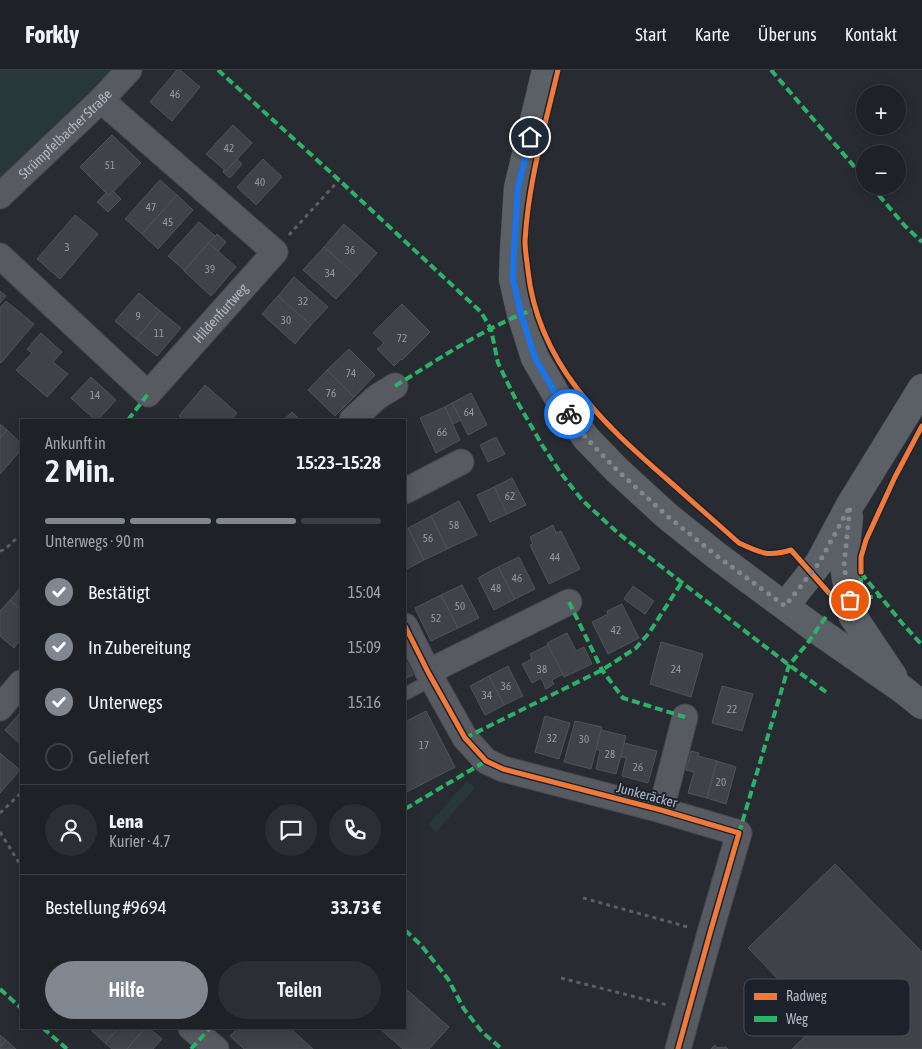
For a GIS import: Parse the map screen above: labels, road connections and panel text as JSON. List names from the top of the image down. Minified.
{"streets":{"street":["Strümpfelbacher Straße","Hildenfurtweg","Junkeräcker"]},"house_numbers":["46","42","51","40","47","45","3","36","39","34","32","9","30","11","72","74","76","14","64","66","62","58","56","44","46","48","50","52","42","38","24","36","34","22","32","30","17","28","26","20"],"legend":["Radweg","Weg"],"page":{"header":"Forkly","nav":["Start","Karte","Über uns","Kontakt"],"map_buttons":["+","−"],"heading":["2 Min.","Ankunft in","15:23–15:28"],"panel":["Lena","Kurier · 4.7","Bestellung #9694","33.73 €"],"bar":"Unterwegs · 90 m","list":[["Bestätigt","15:04"],["In Zubereitung","15:09"],["Unterwegs","15:16"],"Geliefert"],"buttons":["Hilfe","Teilen"]}}
